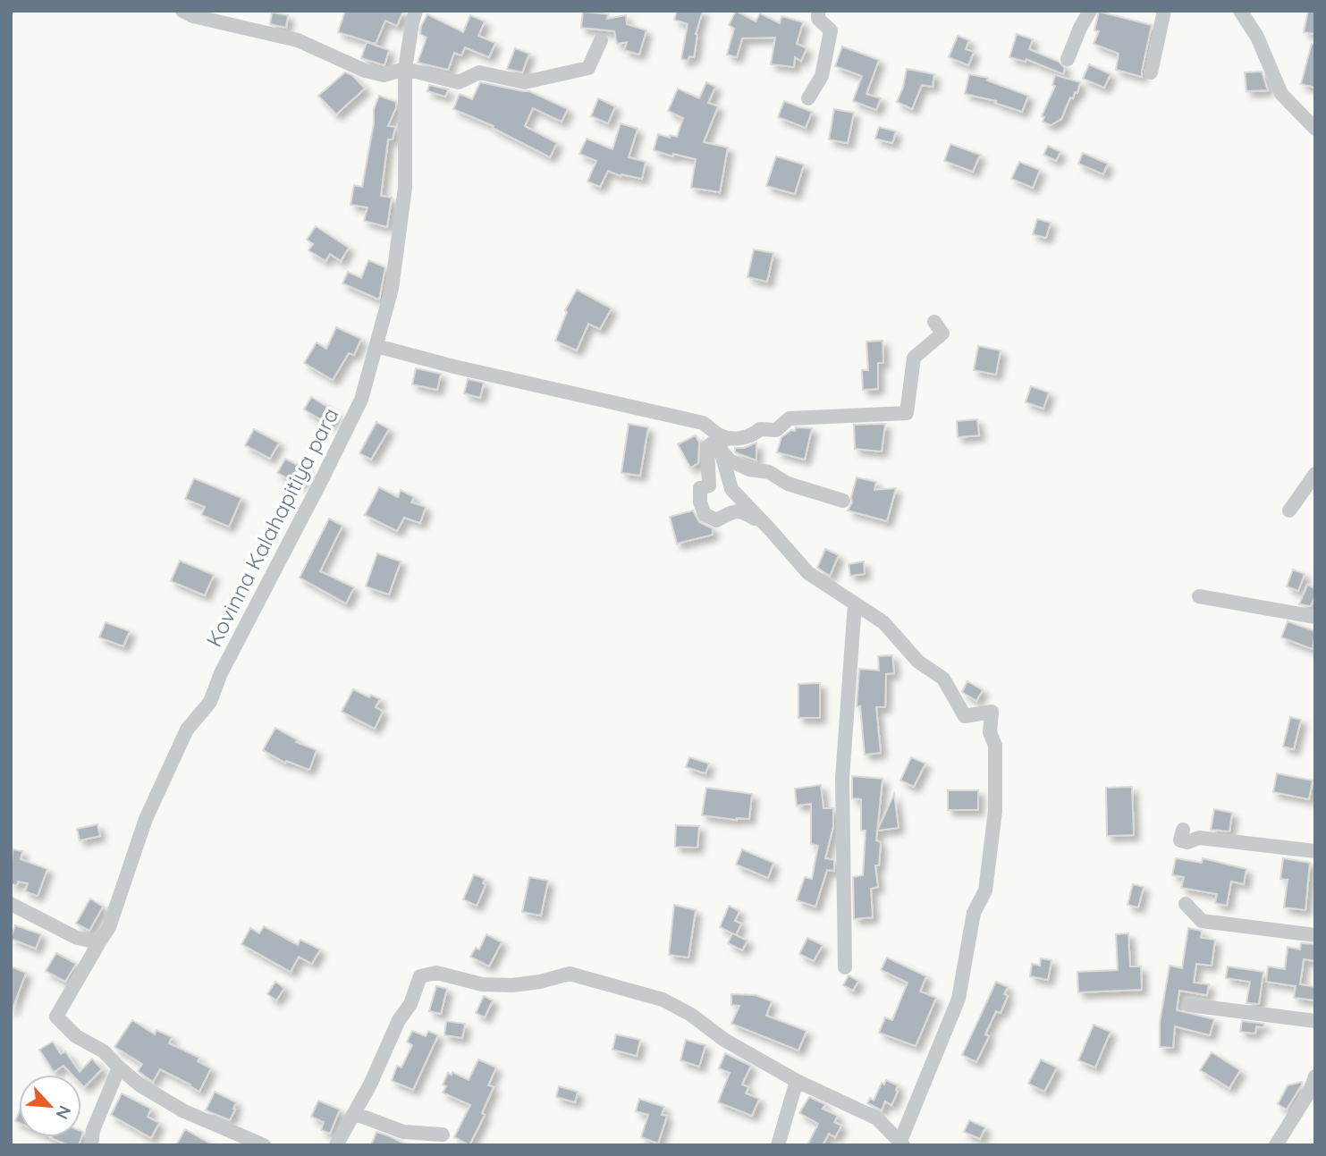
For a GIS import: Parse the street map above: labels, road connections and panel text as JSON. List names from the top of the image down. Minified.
{"streets":{"street":["Kovinna Kalahapitiya para"]},"north":"bottom right"}
